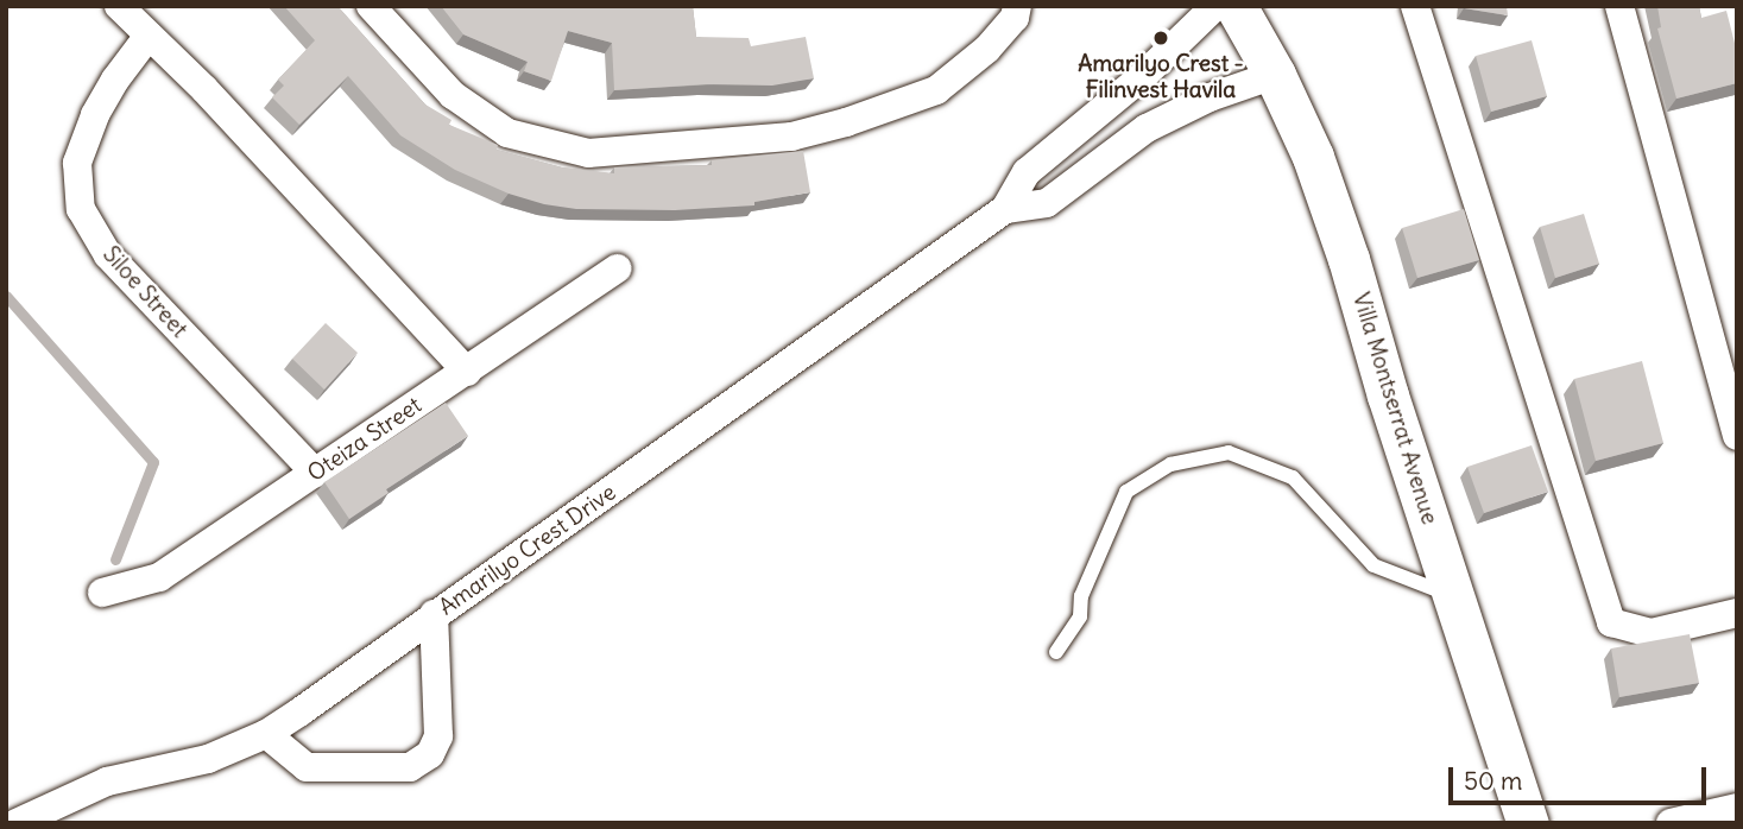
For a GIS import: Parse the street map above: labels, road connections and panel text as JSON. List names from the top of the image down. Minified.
{"streets":{"street":["Siloe Street","Villa Montserrat Avenue","Oteiza Street","Amarilyo Crest Drive"]},"crossings":[["Siloe Street","Oteiza Street"],["Villa Montserrat Avenue","Amarilyo Crest Drive"]],"places":["Amarilyo Crest - Filinvest Havila"],"scale_bar":"50 m"}
